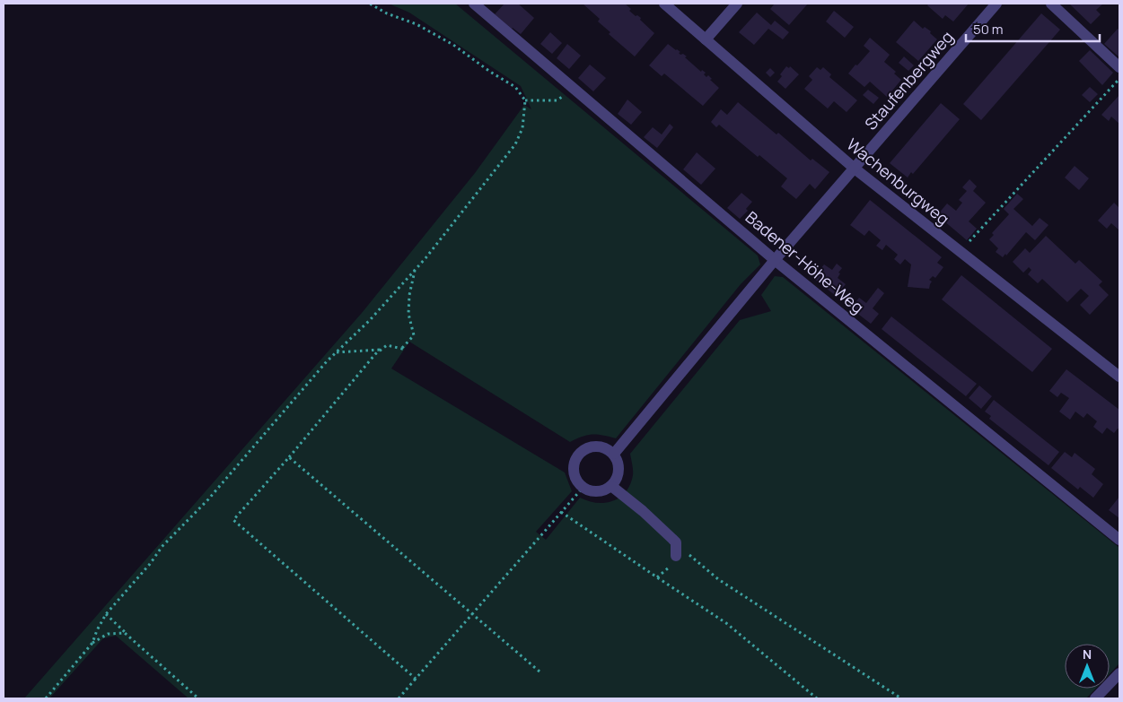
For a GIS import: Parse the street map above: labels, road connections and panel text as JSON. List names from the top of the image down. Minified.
{"streets":{"street":["Staufenbergweg","Wachenburgweg","Badener-Höhe-Weg"]},"crossings":[["Staufenbergweg","Wachenburgweg"],["Staufenbergweg","Badener-Höhe-Weg"]],"scale_bar":"50 m","north":"top"}
